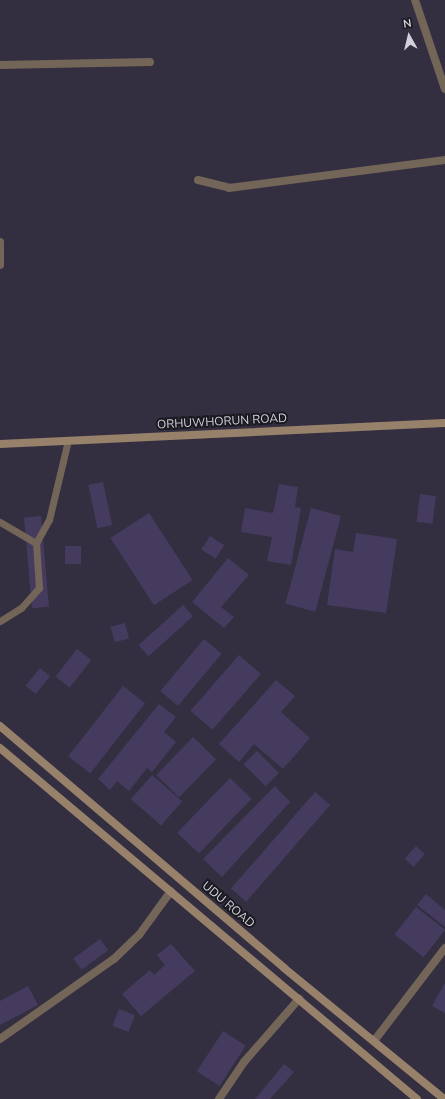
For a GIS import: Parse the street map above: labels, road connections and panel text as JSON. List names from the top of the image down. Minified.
{"streets":{"main road":["ORHUWHORUN ROAD","UDU ROAD"]},"north":"top"}
